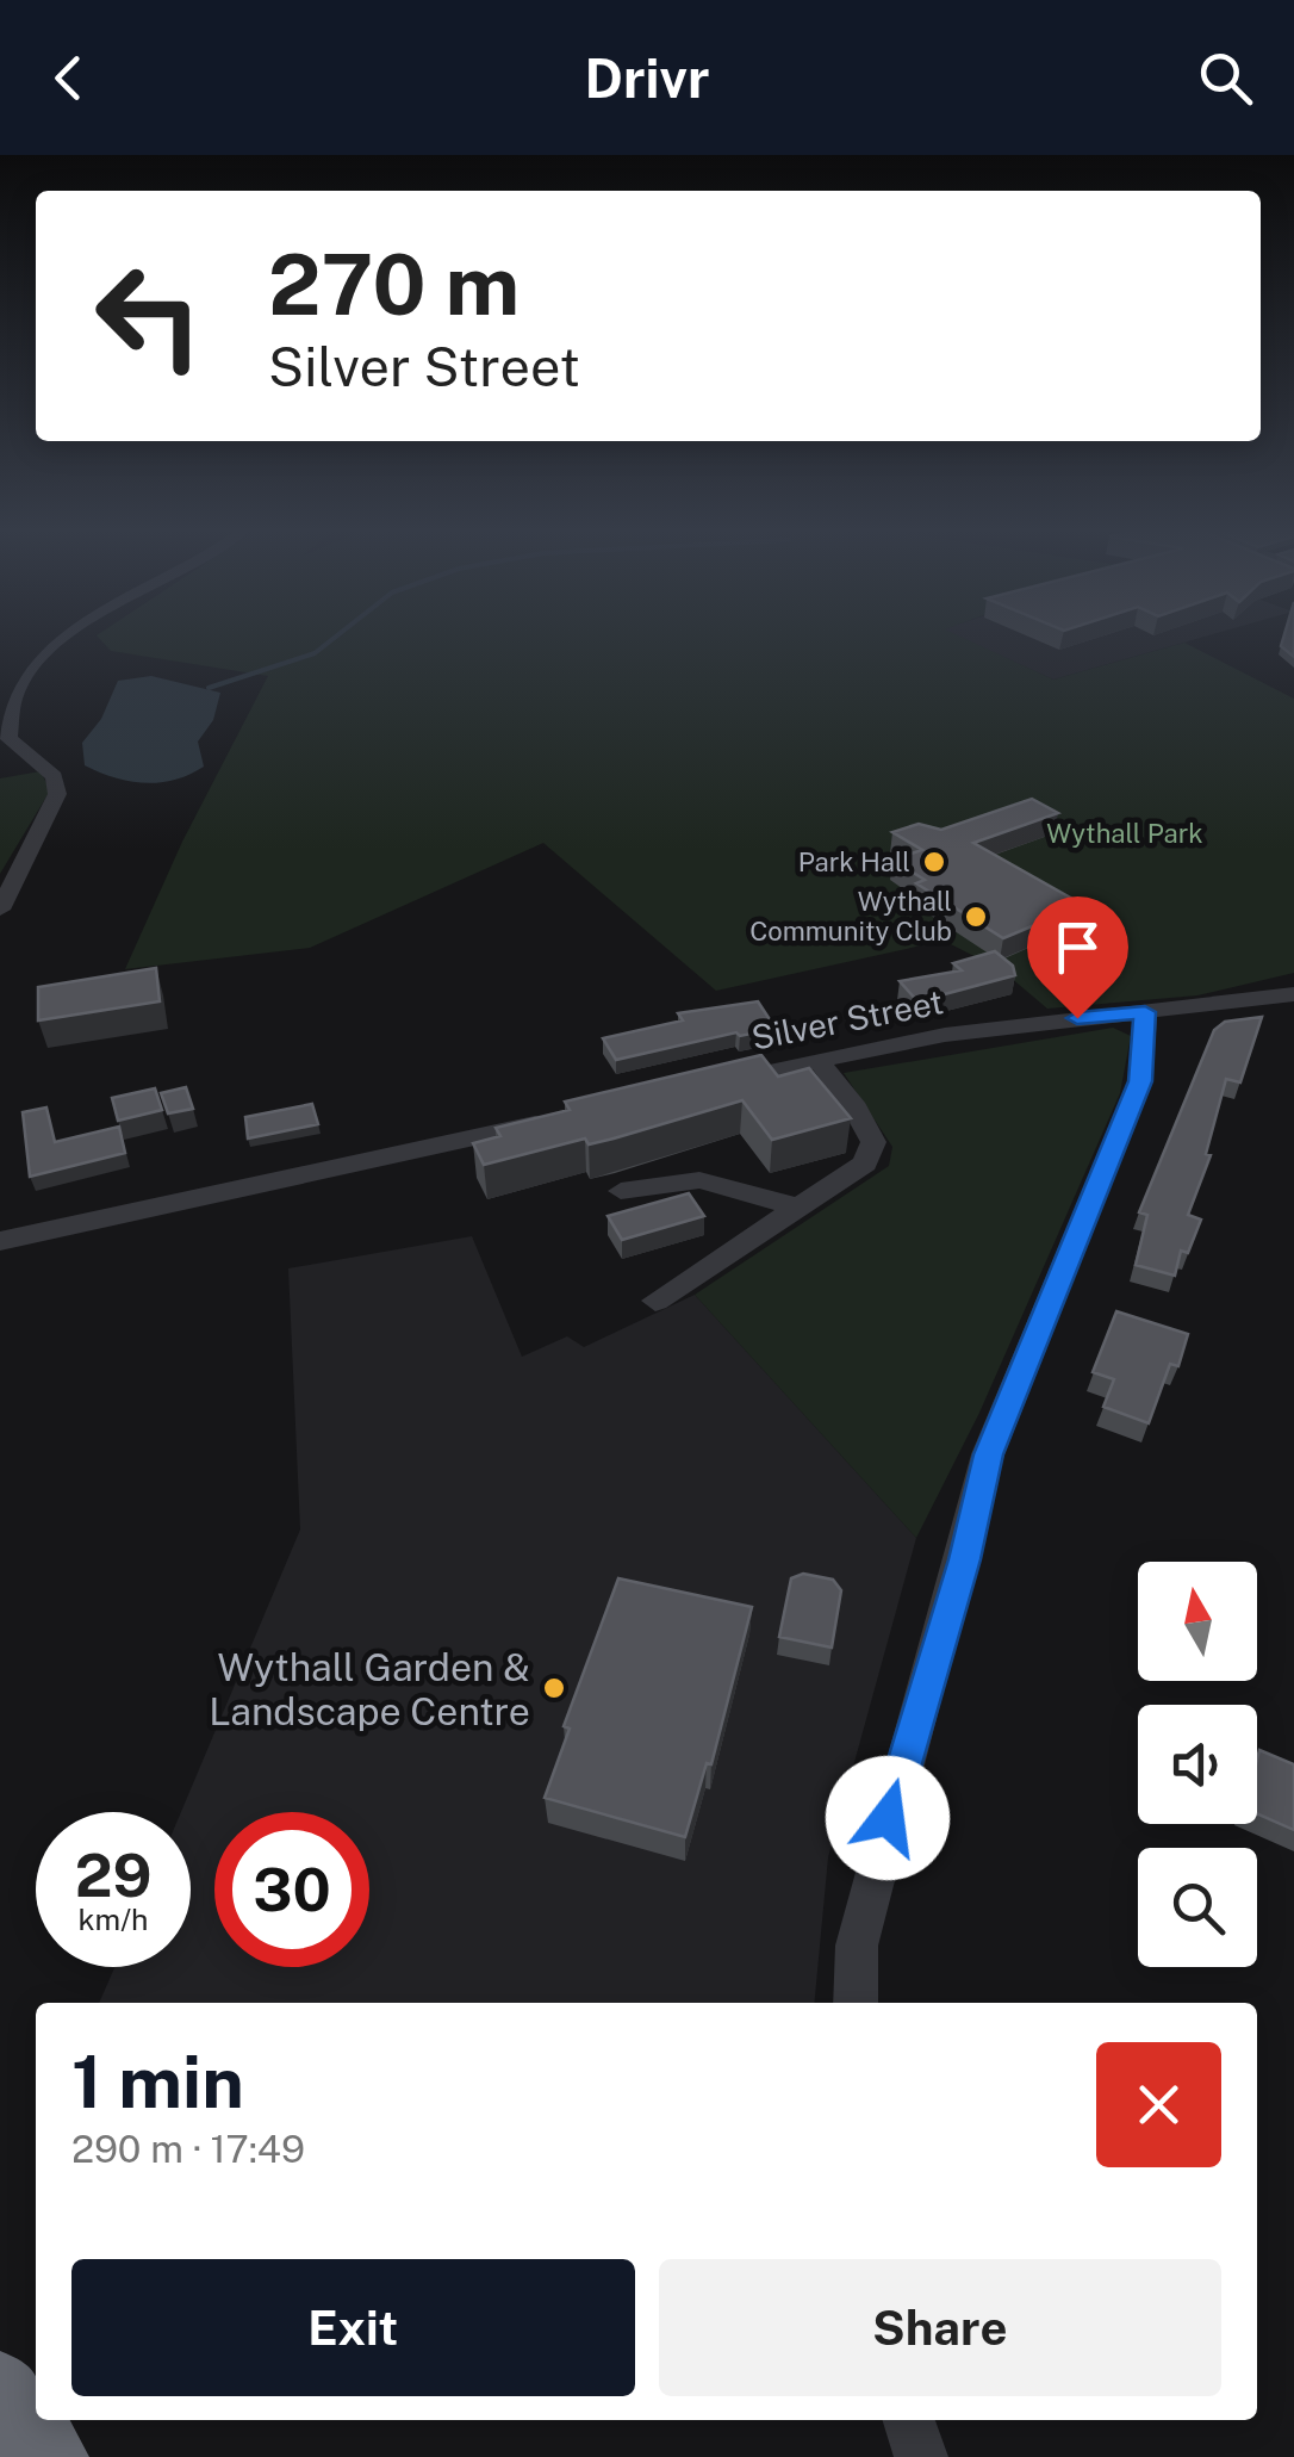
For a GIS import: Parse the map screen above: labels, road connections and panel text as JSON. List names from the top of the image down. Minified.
{"streets":{"street":["Silver Street"]},"parks":["Wythall Park"],"places":["Park Hall","Wythall Community Club","Wythall Garden & Landscape Centre"],"north":"top","page":{"header":"Drivr","turn":["270 m","Silver Street"],"speed":"29 km/h","limit":"30","heading":["1 min","290 m · 17:49"],"buttons":["Exit","Share"]}}
